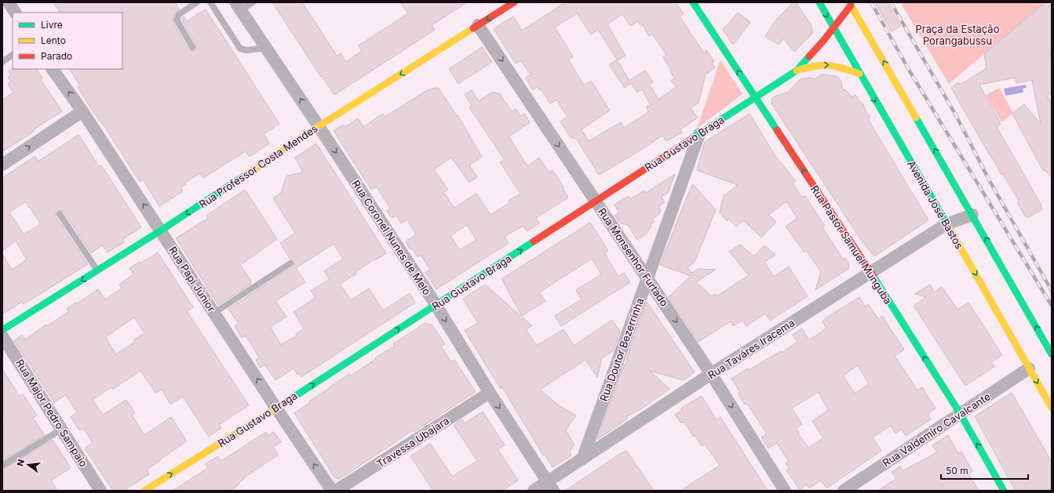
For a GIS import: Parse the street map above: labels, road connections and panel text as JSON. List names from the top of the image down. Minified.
{"streets":{"street":["Rua Gustavo Braga","Rua Professor Costa Mendes","Avenida José Bastos","Rua Coronel Nunes de Melo","Rua Pastor Samuel Munguba","Rua Monsenhor Furtado","Rua Papi Júnior","Rua Taváres Iracema","Rua Doutor Bezerrinha","Rua Major Pedro Sampaio","Rua Valdemiro Cavalcante","Travessa Ubajara"]},"crossings":[["Rua Gustavo Braga","Avenida José Bastos"],["Rua Gustavo Braga","Rua Coronel Nunes de Melo"],["Rua Gustavo Braga","Rua Pastor Samuel Munguba"],["Rua Gustavo Braga","Rua Monsenhor Furtado"],["Rua Gustavo Braga","Rua Papi Júnior"],["Rua Gustavo Braga","Rua Doutor Bezerrinha"],["Rua Professor Costa Mendes","Rua Coronel Nunes de Melo"],["Rua Professor Costa Mendes","Rua Monsenhor Furtado"],["Rua Professor Costa Mendes","Rua Papi Júnior"],["Avenida José Bastos","Rua Taváres Iracema"],["Avenida José Bastos","Rua Valdemiro Cavalcante"],["Rua Coronel Nunes de Melo","Rua Taváres Iracema"],["Rua Coronel Nunes de Melo","Travessa Ubajara"],["Rua Pastor Samuel Munguba","Rua Taváres Iracema"],["Rua Pastor Samuel Munguba","Rua Valdemiro Cavalcante"],["Rua Monsenhor Furtado","Rua Taváres Iracema"],["Rua Monsenhor Furtado","Rua Doutor Bezerrinha"],["Rua Taváres Iracema","Rua Doutor Bezerrinha"]],"one_way":["Rua Gustavo Braga","Rua Professor Costa Mendes","Rua Pastor Samuel Munguba","Rua Monsenhor Furtado","Rua Papi Júnior"],"parks":["Praça da Estação Porangabussu"],"legend":["Livre","Lento","Parado"],"scale_bar":"50 m","north":"left"}
